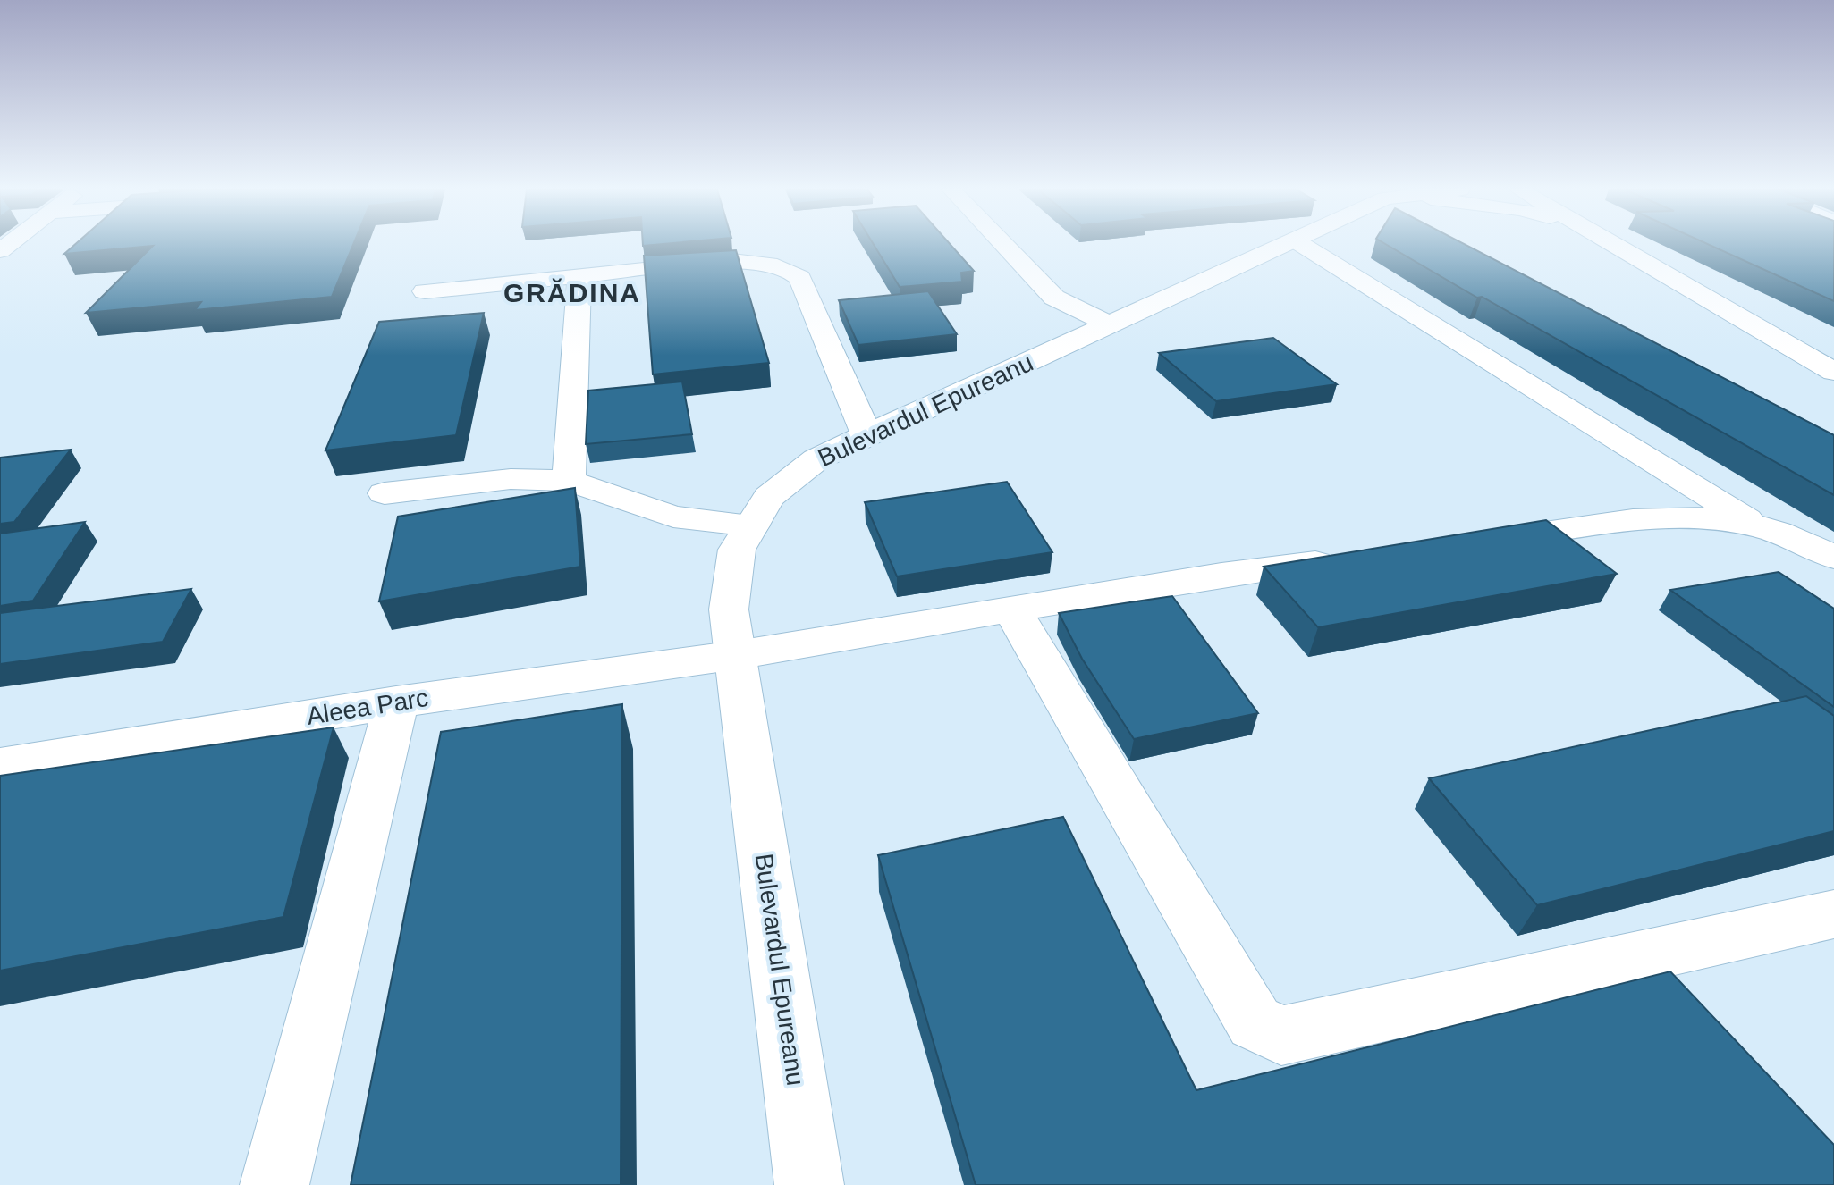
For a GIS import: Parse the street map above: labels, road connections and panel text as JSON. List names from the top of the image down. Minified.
{"streets":{"main road":["Bulevardul Epureanu","Aleea Parc"]},"crossings":[["Bulevardul Epureanu","Aleea Parc"]],"districts":["GRĂDINA"]}
